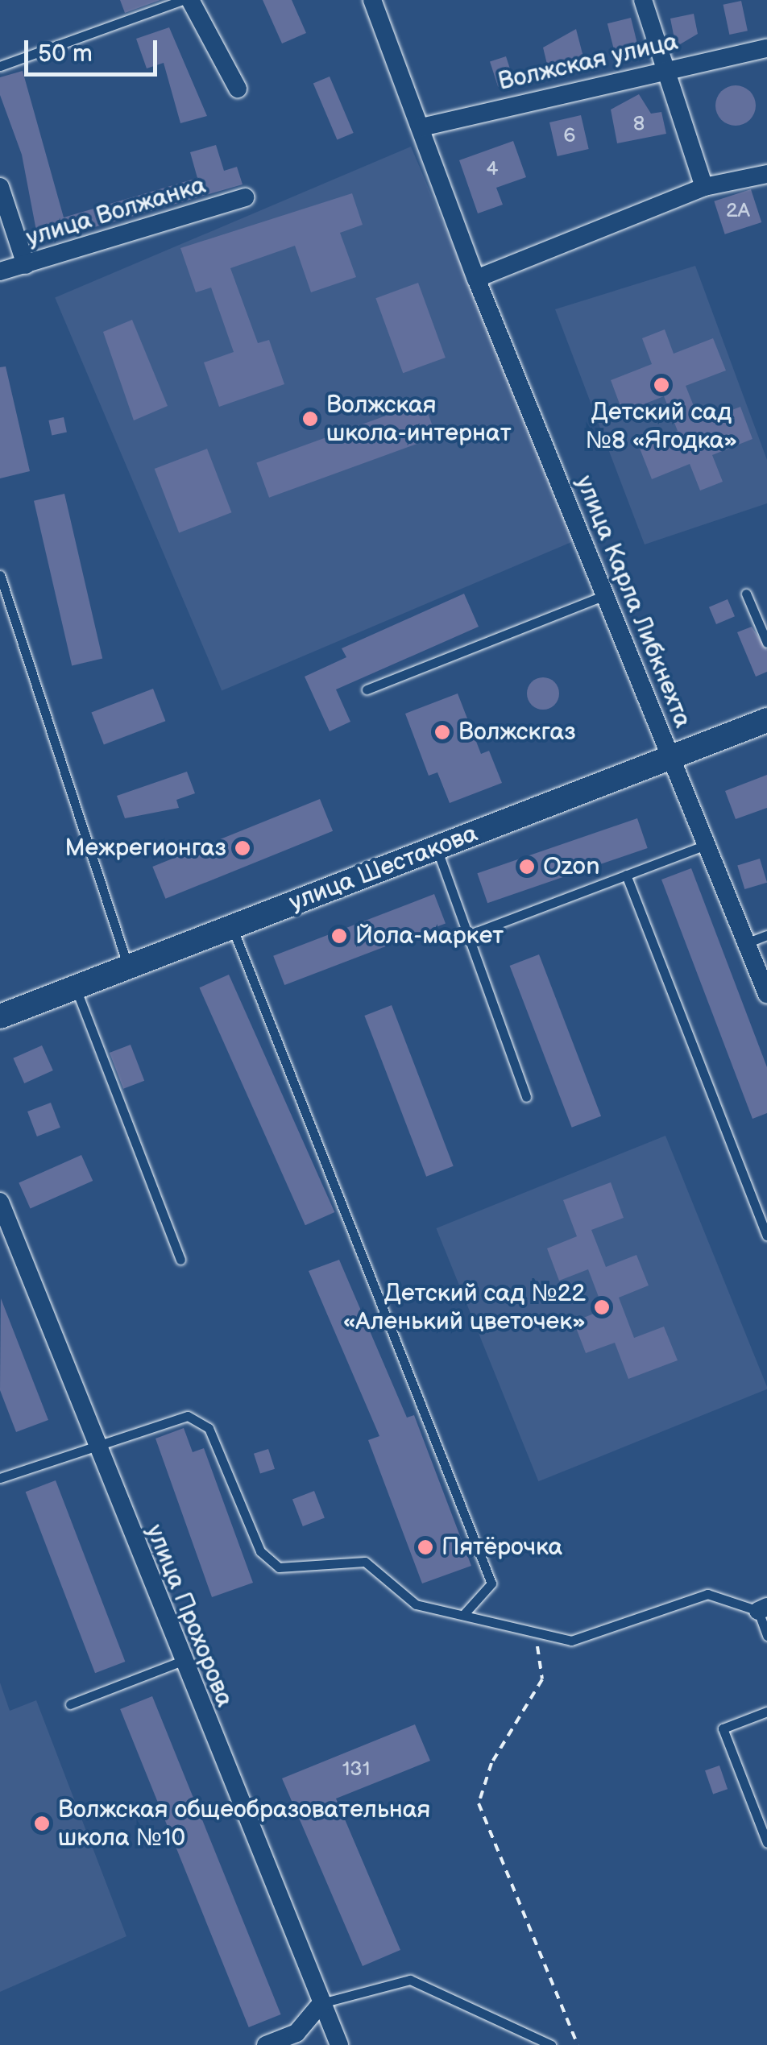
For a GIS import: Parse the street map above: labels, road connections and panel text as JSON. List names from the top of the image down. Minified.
{"streets":{"main road":["улица Шестакова"],"street":["Волжская улица","улица Волжанка","улица Карла Либкнехта","улица Прохорова"]},"crossings":[["Волжская улица","улица Карла Либкнехта"],["улица Карла Либкнехта","улица Шестакова"]],"places":["Детский сад №8 «Ягодка»","Волжская школа-интернат","Волжскгаз","Межрегионгаз","Ozon","Йола-маркет","Детский сад №22 «Аленький цветочек»","Пятёрочка","Волжская общеобразовательная школа №10"],"house_numbers":["8","6","4","2А","131"],"scale_bar":"50 m"}
